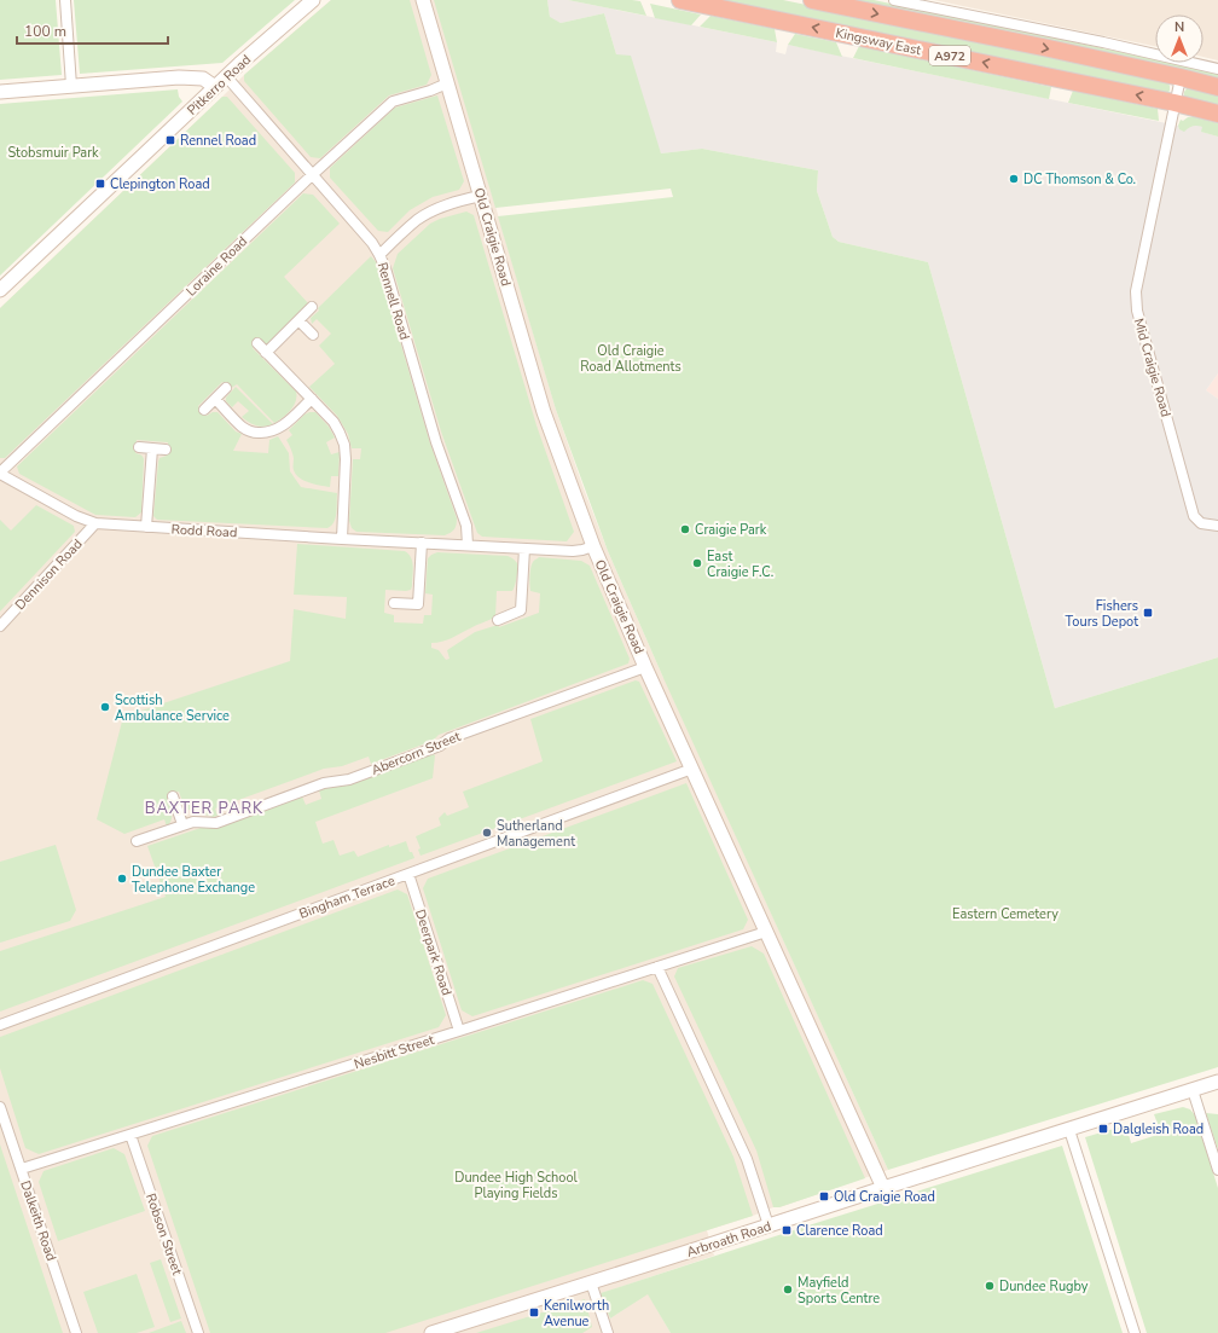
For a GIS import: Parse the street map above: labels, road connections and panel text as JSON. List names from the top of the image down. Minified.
{"streets":{"highway":["Kingsway East","A972"],"street":["Pitkerro Road","Old Craigie Road","Loraine Road","Rennell Road","Mid Craigie Road","Rodd Road","Dennison Road","Abercorn Street","Bingham Terrace","Deerpark Road","Nesbitt Street","Dalkeith Road","Robson Street","Arbroath Road"]},"crossings":[["Kingsway East","Mid Craigie Road"],["Pitkerro Road","Rennell Road"],["Old Craigie Road","Loraine Road"],["Old Craigie Road","Rodd Road"],["Old Craigie Road","Abercorn Street"],["Old Craigie Road","Bingham Terrace"],["Old Craigie Road","Nesbitt Street"],["Old Craigie Road","Arbroath Road"],["Loraine Road","Rennell Road"],["Loraine Road","Rodd Road"],["Rennell Road","Rodd Road"],["Rodd Road","Dennison Road"],["Bingham Terrace","Deerpark Road"],["Deerpark Road","Nesbitt Street"],["Nesbitt Street","Dalkeith Road"],["Nesbitt Street","Robson Street"]],"districts":["BAXTER PARK"],"parks":["Stobsmuir Park","Old Craigie Road Allotments","Eastern Cemetery","Dundee High School Playing Fields"],"places":{"transit":["Rennel Road","Clepington Road","Fishers Tours Depot","Dalgleish Road","Old Craigie Road","Clarence Road","Kenilworth Avenue"],"other":["DC Thomson & Co.","Craigie Park","East Craigie F.C.","Scottish Ambulance Service","Sutherland Management","Dundee Baxter Telephone Exchange","Dundee Rugby","Mayfield Sports Centre"]},"scale_bar":"100 m","north":"top"}
